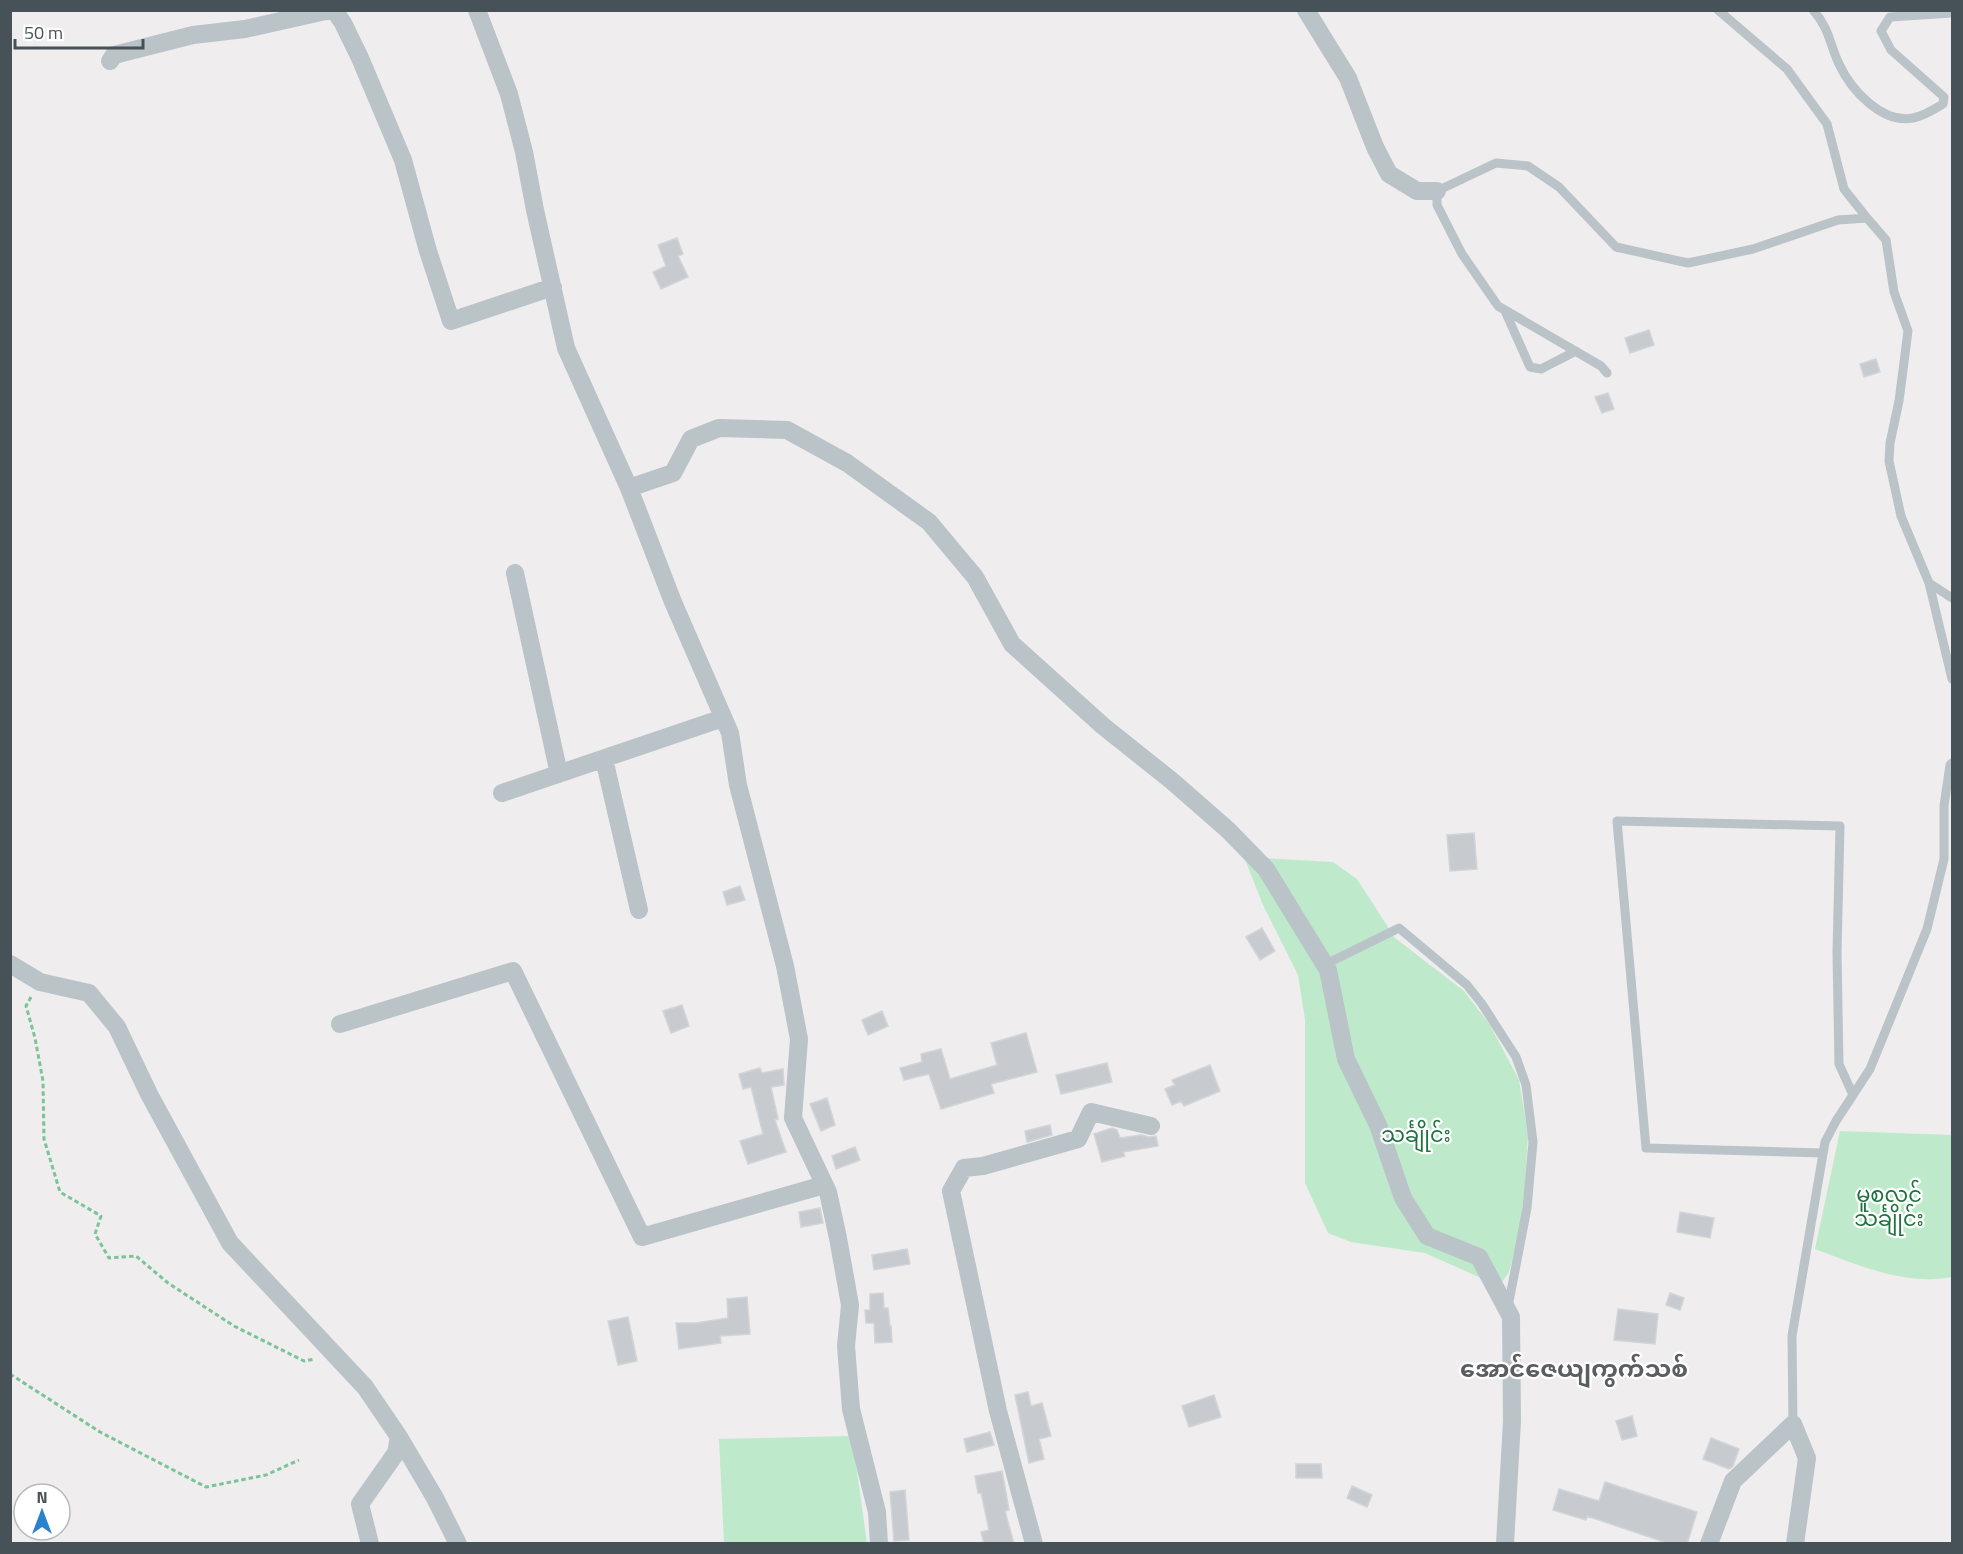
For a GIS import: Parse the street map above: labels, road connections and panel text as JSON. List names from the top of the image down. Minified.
{"districts":["အောင်ဇေယျကွက်သစ်"],"parks":["သင်္ချိုင်း","မူစလင် သင်္ချိုင်း"],"scale_bar":"50 m","north":"top"}
